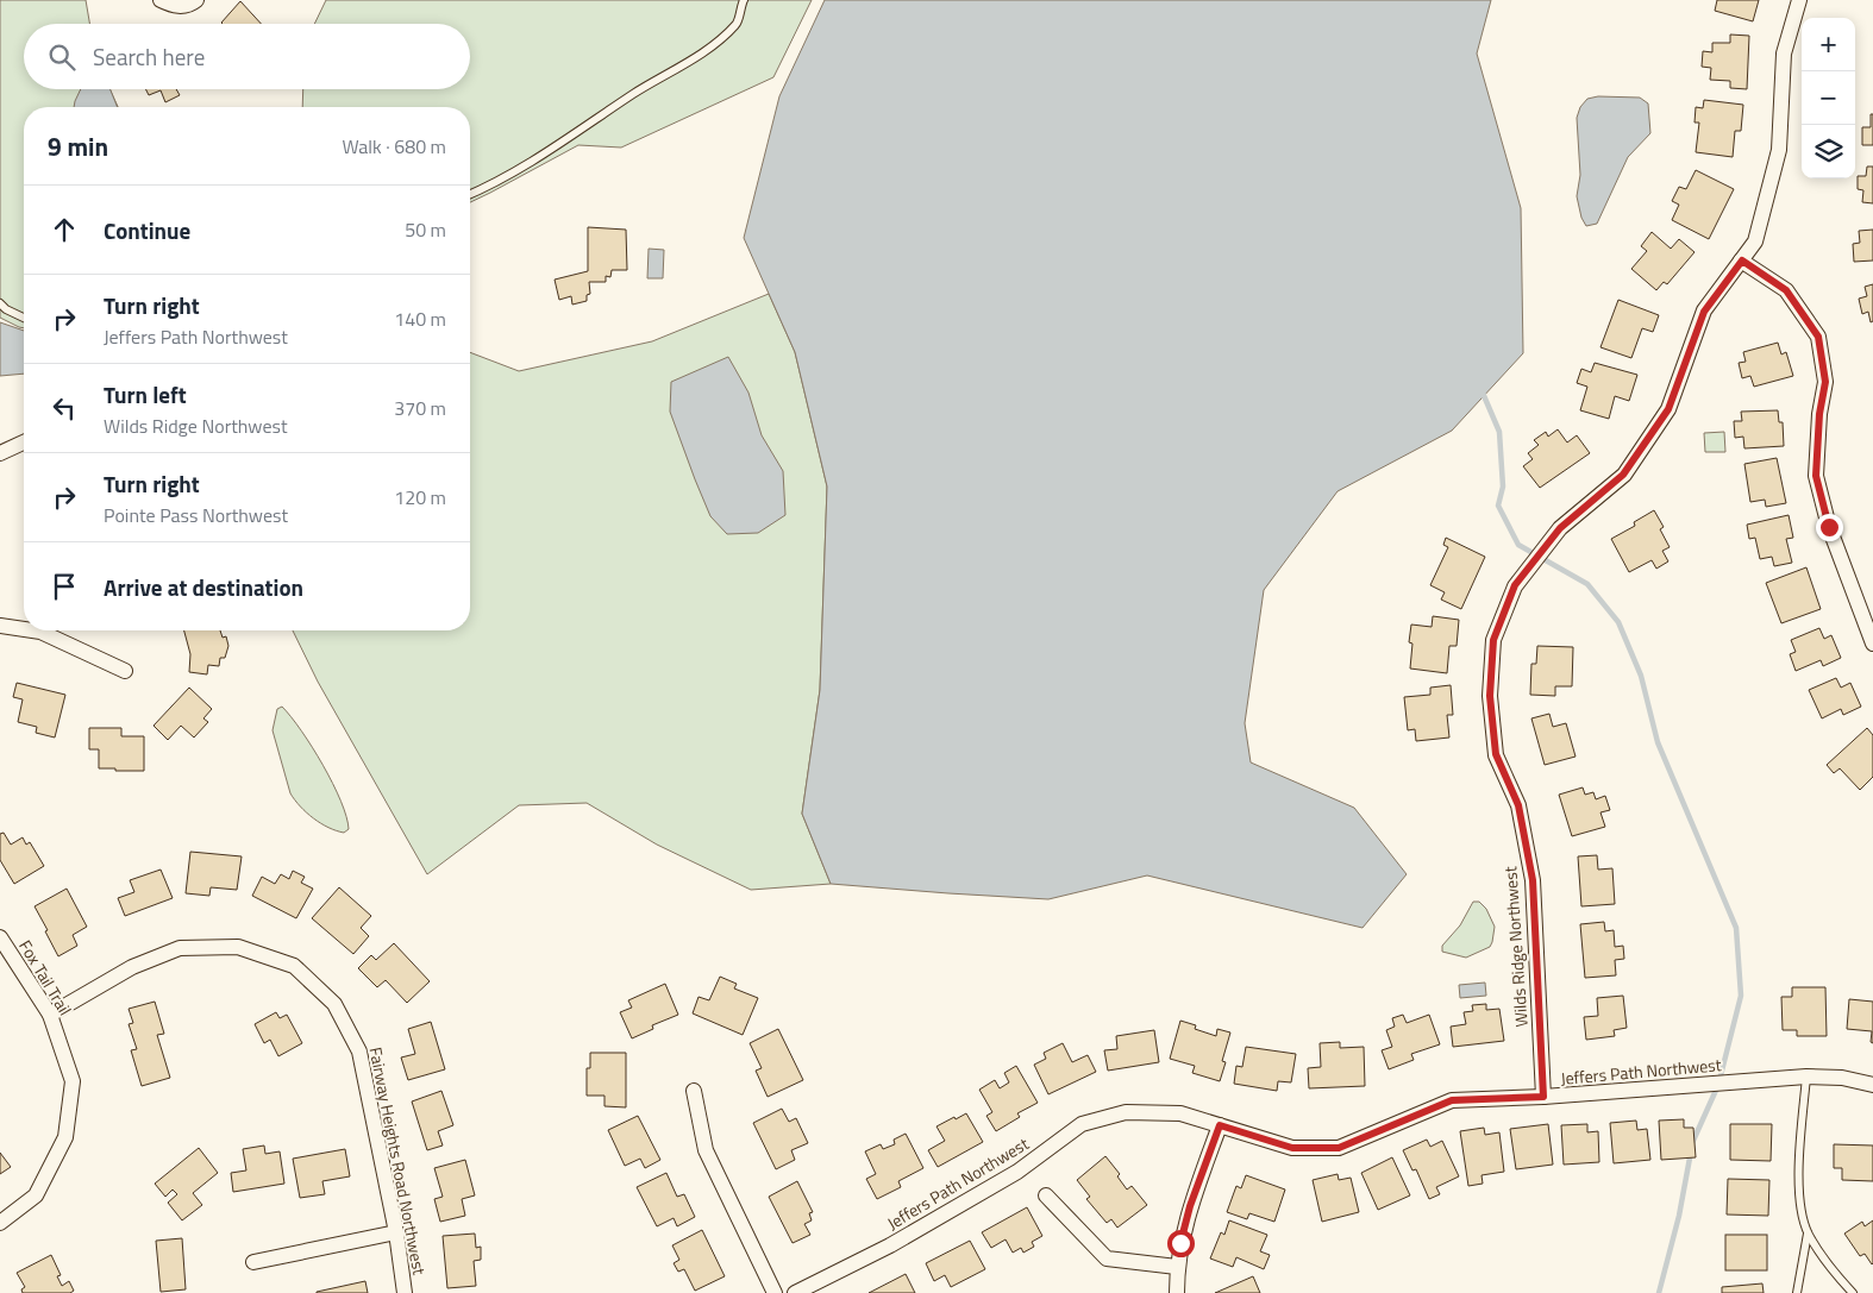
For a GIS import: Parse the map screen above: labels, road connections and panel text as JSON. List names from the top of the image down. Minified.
{"streets":{"street":["Wilds Ridge Northwest","Fox Tail Trail","Jeffers Path Northwest","Fairway Heights Road Northwest"]},"crossings":[["Wilds Ridge Northwest","Jeffers Path Northwest"],["Fox Tail Trail","Fairway Heights Road Northwest"]],"page":{"map_buttons":["+","−"],"search":"Search here","heading":["9 min","Walk · 680 m"],"list":[["Continue","50 m"],["Turn right","Jeffers Path Northwest","140 m"],["Turn left","Wilds Ridge Northwest","370 m"],["Turn right","Pointe Pass Northwest","120 m"],"Arrive at destination"]}}
